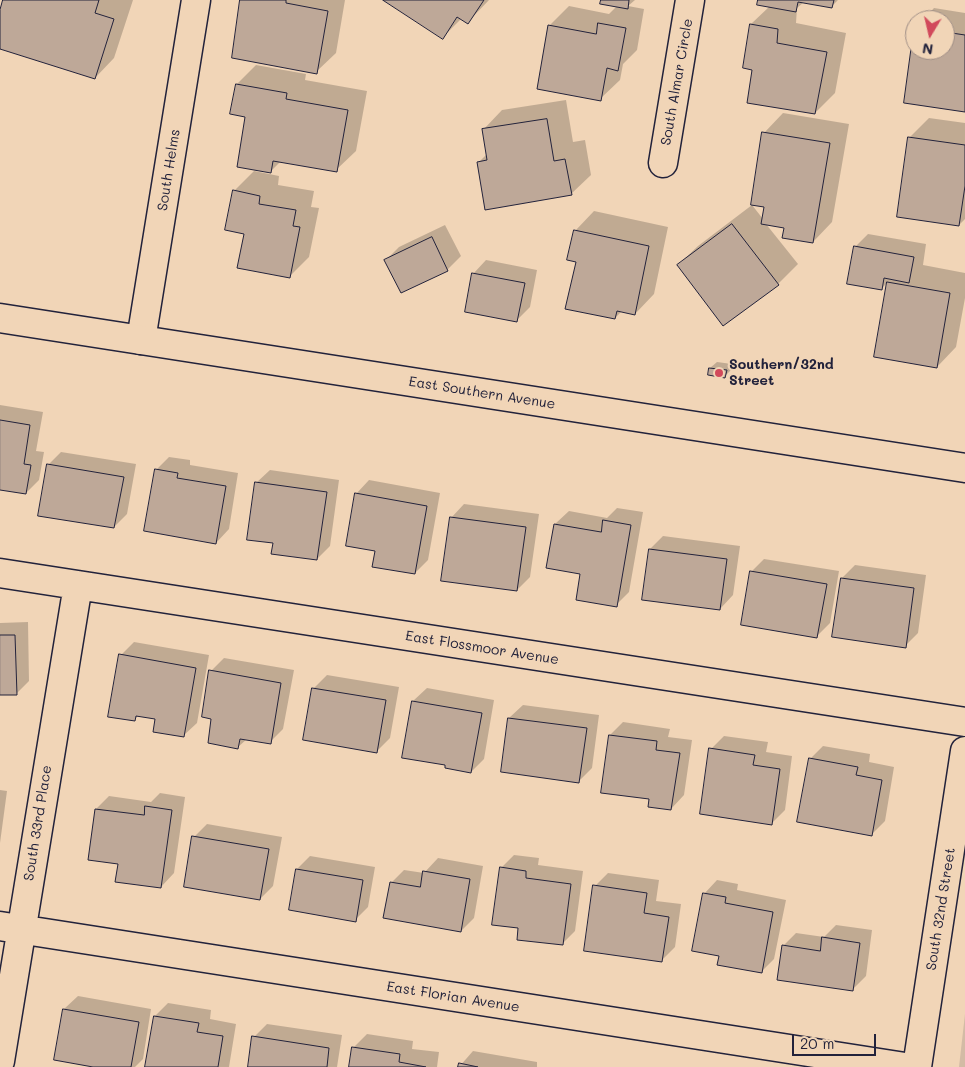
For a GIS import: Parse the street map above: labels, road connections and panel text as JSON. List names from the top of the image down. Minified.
{"streets":{"street":["South Almar Circle","South Helms","East Southern Avenue","East Flossmoor Avenue","South 33rd Place","South 32nd Street","East Florian Avenue"]},"crossings":[["South Helms","East Southern Avenue"],["East Flossmoor Avenue","South 33rd Place"],["South 33rd Place","East Florian Avenue"]],"places":["Southern/32nd Street"],"scale_bar":"20 m","north":"bottom"}
